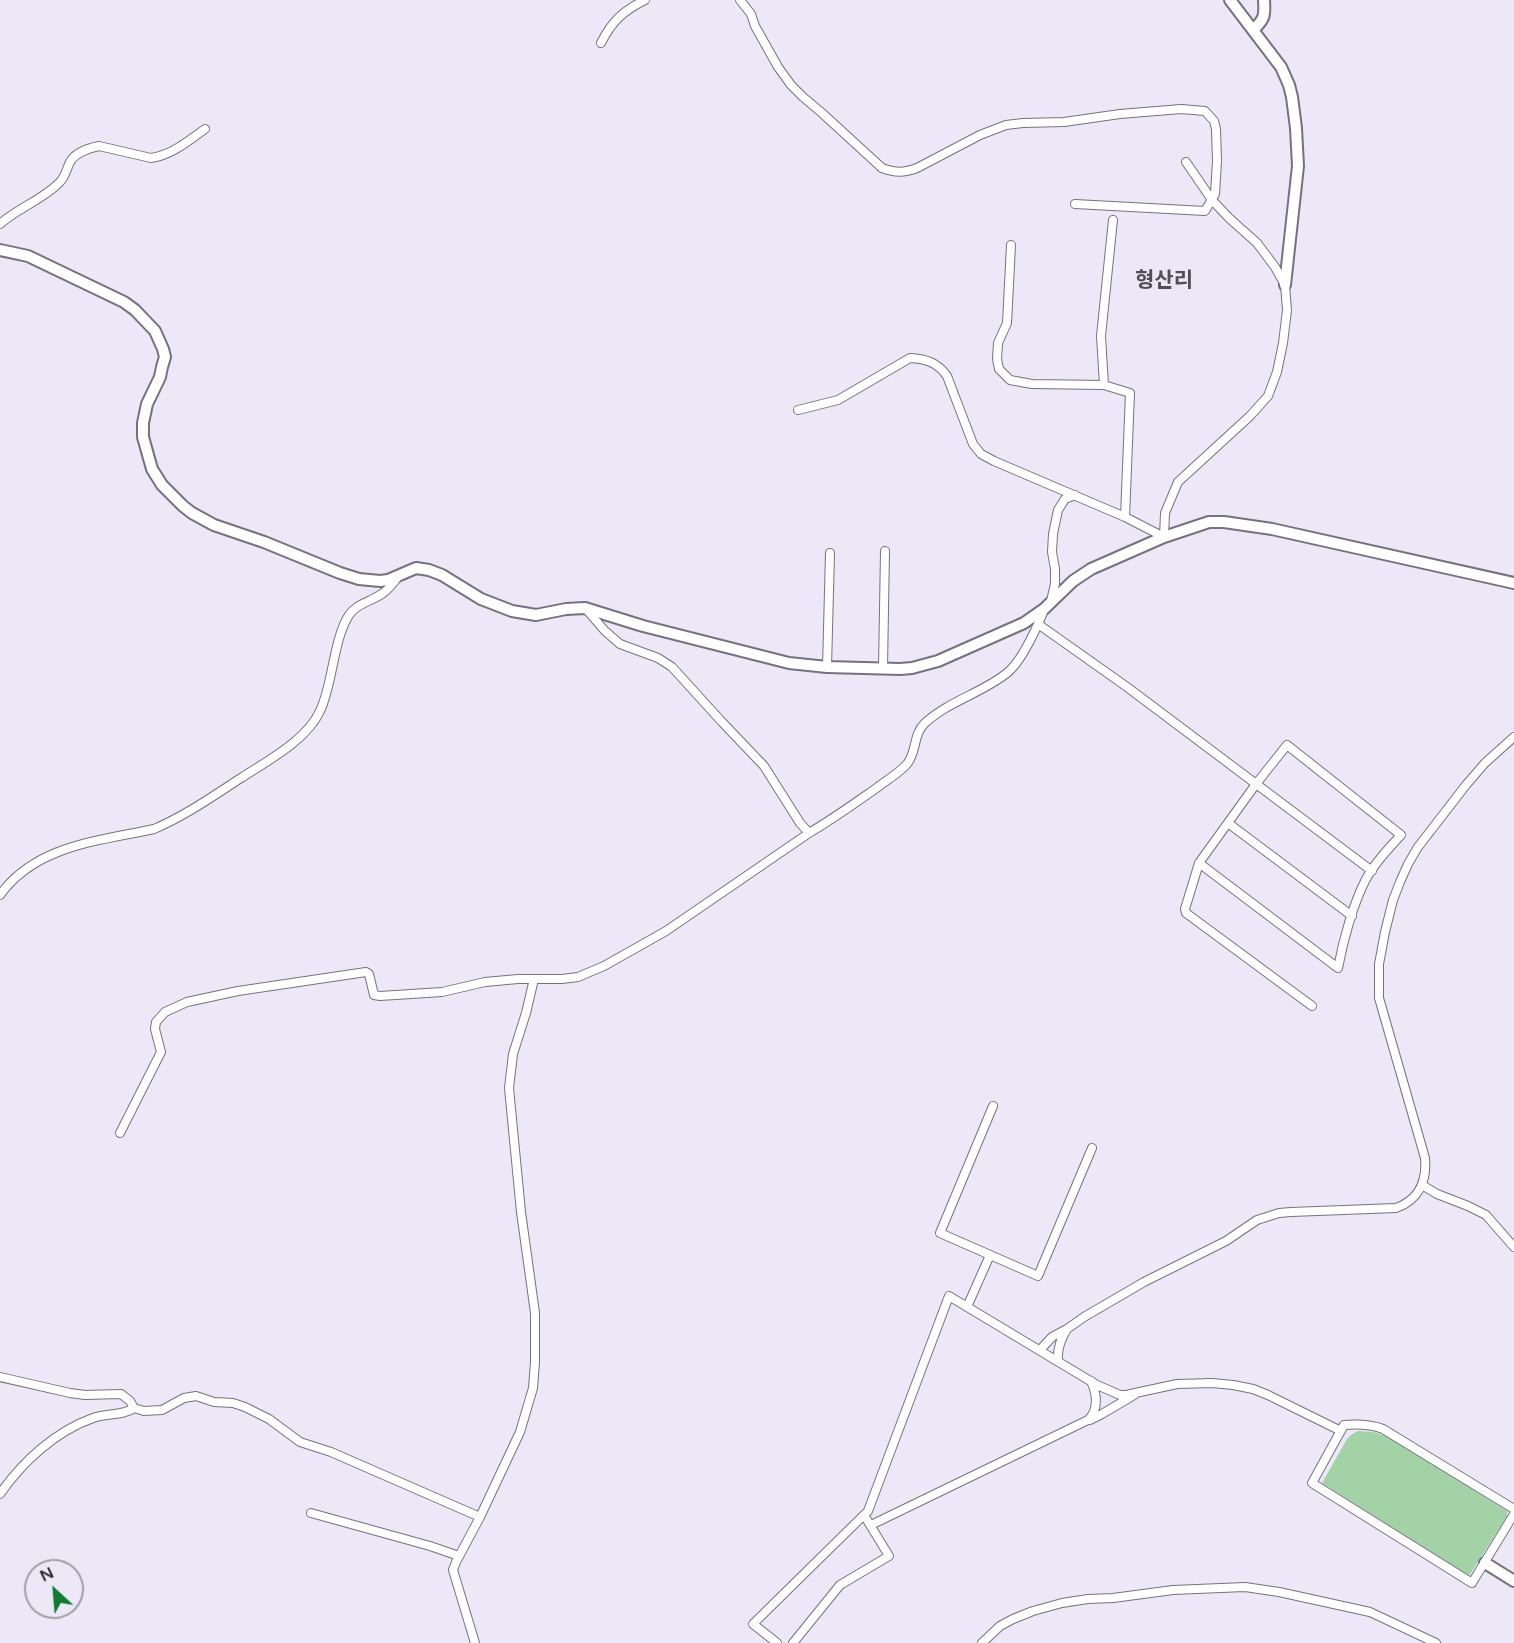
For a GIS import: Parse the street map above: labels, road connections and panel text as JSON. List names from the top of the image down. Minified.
{"districts":["형산리"],"north":"top left"}
